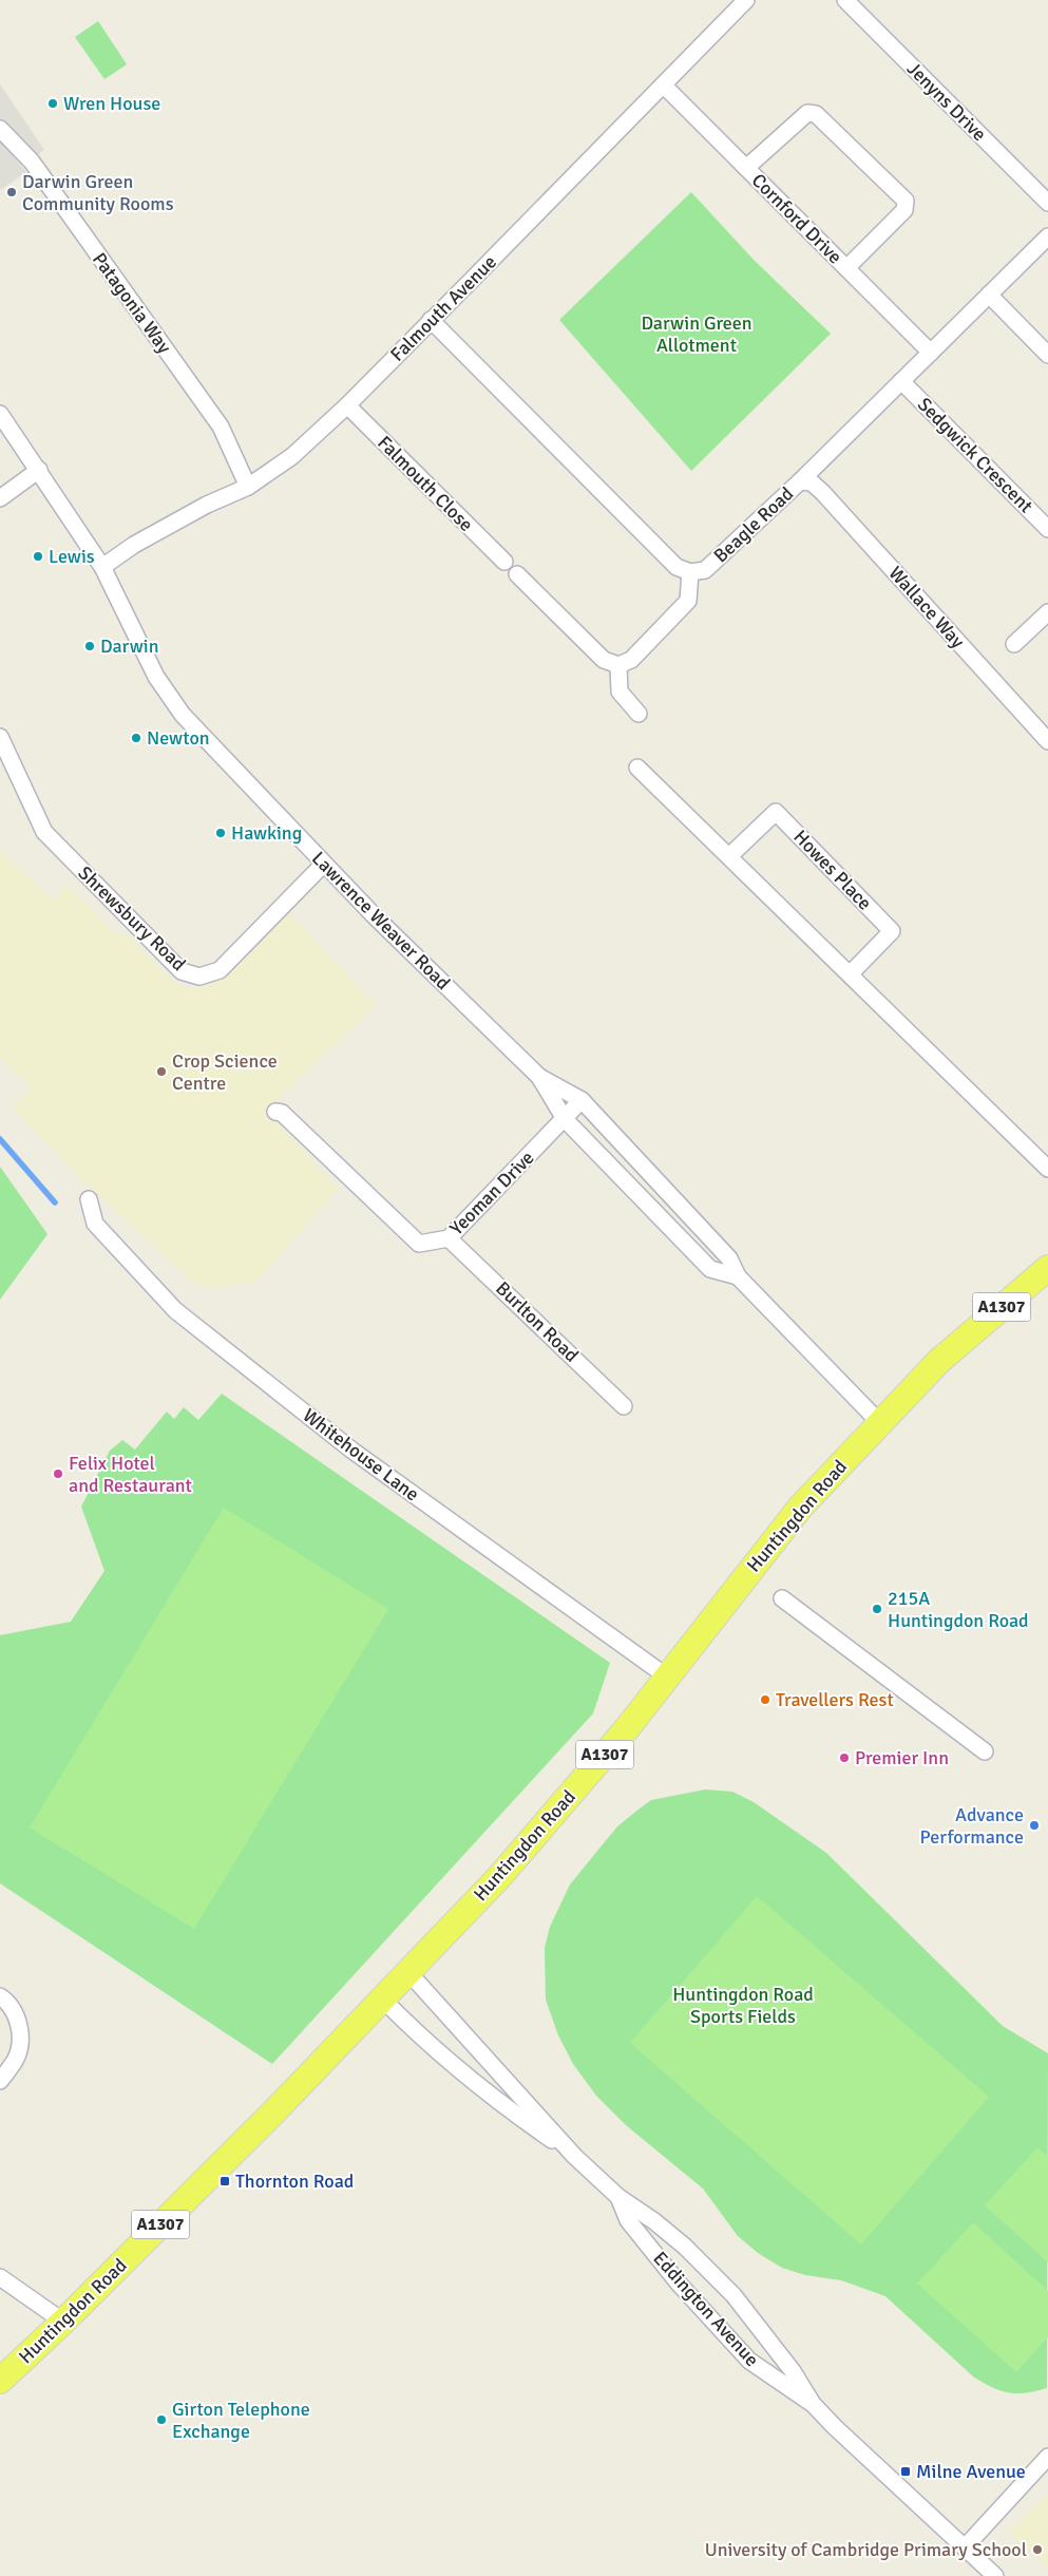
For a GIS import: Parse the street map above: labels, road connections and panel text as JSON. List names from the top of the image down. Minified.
{"streets":{"main road":["A1307","Huntingdon Road"],"street":["Jenyns Drive","Cornford Drive","Patagonia Way","Falmouth Avenue","Sedgwick Crescent","Falmouth Close","Beagle Road","Wallace Way","Howes Place","Shrewsbury Road","Lawrence Weaver Road","Yeoman Drive","Burlton Road","Whitehouse Lane","Eddington Avenue"]},"crossings":[["Cornford Drive","Falmouth Avenue"],["Cornford Drive","Beagle Road"],["Patagonia Way","Falmouth Avenue"],["Falmouth Avenue","Falmouth Close"],["Falmouth Avenue","Lawrence Weaver Road"],["Sedgwick Crescent","Beagle Road"],["Beagle Road","Wallace Way"],["Shrewsbury Road","Lawrence Weaver Road"],["Lawrence Weaver Road","Yeoman Drive"],["Lawrence Weaver Road","Huntingdon Road"],["Yeoman Drive","Burlton Road"],["Whitehouse Lane","Huntingdon Road"],["Huntingdon Road","Eddington Avenue"]],"parks":["Darwin Green Allotment","Huntingdon Road Sports Fields"],"places":{"other":["Wren House","Darwin Green Community Rooms","Lewis","Darwin","Newton","Hawking","Crop Science Centre","Felix Hotel and Restaurant","215A Huntingdon Road","Travellers Rest","Premier Inn","Advance Performance","Girton Telephone Exchange","University of Cambridge Primary School"],"transit":["Thornton Road","Milne Avenue"]}}
